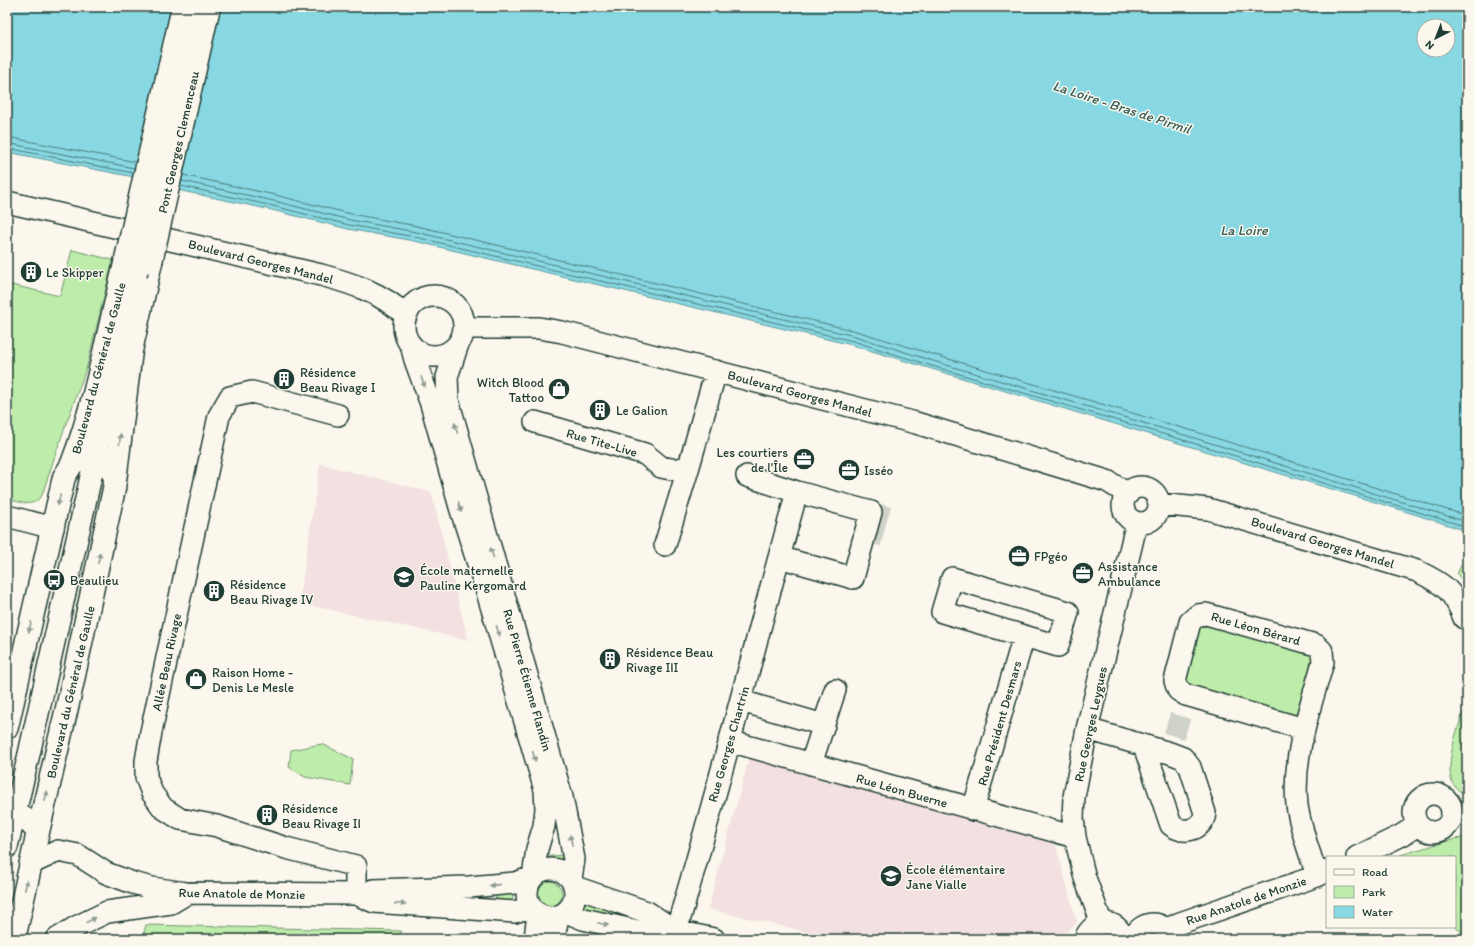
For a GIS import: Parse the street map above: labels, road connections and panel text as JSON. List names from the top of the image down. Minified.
{"streets":{"main road":["Pont Georges Clemenceau","Boulevard du Général de Gaulle"],"street":["Boulevard Georges Mandel","Rue Tite-Live","Rue Léon Bérard","Allée Beau Rivage","Rue Pierre Étienne Flandin","Rue Président Desmars","Rue Georges Leygues","Rue Georges Chartrin","Rue Léon Buerne","Rue Anatole de Monzie"]},"crossings":[["Pont Georges Clemenceau","Boulevard du Général de Gaulle"],["Boulevard Georges Mandel","Rue Pierre Étienne Flandin"],["Boulevard Georges Mandel","Rue Georges Leygues"],["Rue Léon Bérard","Rue Anatole de Monzie"],["Allée Beau Rivage","Rue Anatole de Monzie"],["Rue Pierre Étienne Flandin","Rue Anatole de Monzie"],["Rue Président Desmars","Rue Léon Buerne"],["Rue Georges Leygues","Rue Léon Buerne"],["Rue Georges Leygues","Rue Anatole de Monzie"],["Rue Georges Chartrin","Rue Léon Buerne"]],"water":["La Loire - Bras de Pirmil","La Loire"],"places":{"building":["Le Skipper","Résidence Beau Rivage I","Le Galion","Résidence Beau Rivage IV","Résidence Beau Rivage III","Résidence Beau Rivage II"],"shop":["Witch Blood Tattoo","Raison Home - Denis Le Mesle"],"office":["Les courtiers de l'Île","Isséo","FPgéo","Assistance Ambulance"],"school or university":["École maternelle Pauline Kergomard","École élémentaire Jane Vialle"],"bus stop":["Beaulieu"]},"legend":["Road","Park","Water"],"north":"bottom left"}
